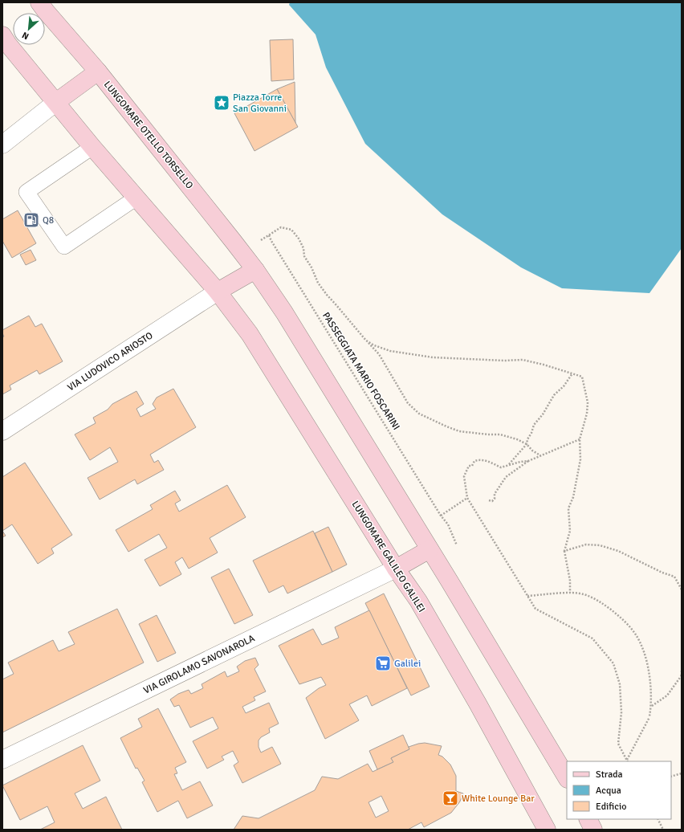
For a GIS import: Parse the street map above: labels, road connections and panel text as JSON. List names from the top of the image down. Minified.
{"streets":{"main road":["LUNGOMARE OTELLO TORSELLO","LUNGOMARE GALILEO GALILEI"],"street":["VIA LUDOVICO ARIOSTO","VIA GIROLAMO SAVONAROLA"],"path":["PASSEGGIATA MARIO FOSCARINI"]},"crossings":[["VIA LUDOVICO ARIOSTO","LUNGOMARE GALILEO GALILEI"],["LUNGOMARE GALILEO GALILEI","VIA GIROLAMO SAVONAROLA"]],"places":{"place":["Piazza Torre San Giovanni"],"fuel station":["Q8"],"supermarket":["Galilei"],"bar":["White Lounge Bar"]},"legend":["Strada","Acqua","Edificio"],"north":"bottom left"}
